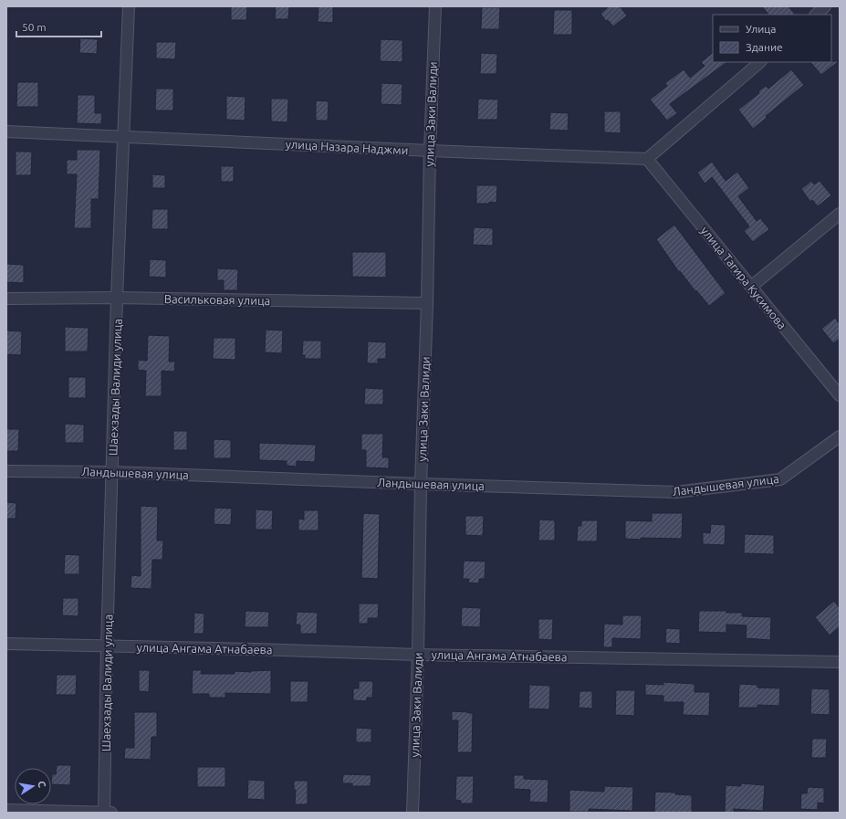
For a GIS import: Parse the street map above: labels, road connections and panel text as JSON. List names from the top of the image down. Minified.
{"streets":{"street":["улица Заки Валиди","улица Назара Наджми","улица Тагира Кусимова","Васильковая улица","Шаехзады Валиди улица","Ландышевая улица","улица Ангама Атнабаева"]},"crossings":[["улица Заки Валиди","улица Назара Наджми"],["улица Заки Валиди","Васильковая улица"],["улица Заки Валиди","Ландышевая улица"],["улица Заки Валиди","улица Ангама Атнабаева"],["улица Назара Наджми","улица Тагира Кусимова"],["улица Назара Наджми","Шаехзады Валиди улица"],["Васильковая улица","Шаехзады Валиди улица"],["Шаехзады Валиди улица","Ландышевая улица"],["Шаехзады Валиди улица","улица Ангама Атнабаева"]],"legend":["Улица","Здание"],"scale_bar":"50 m","north":"right"}
